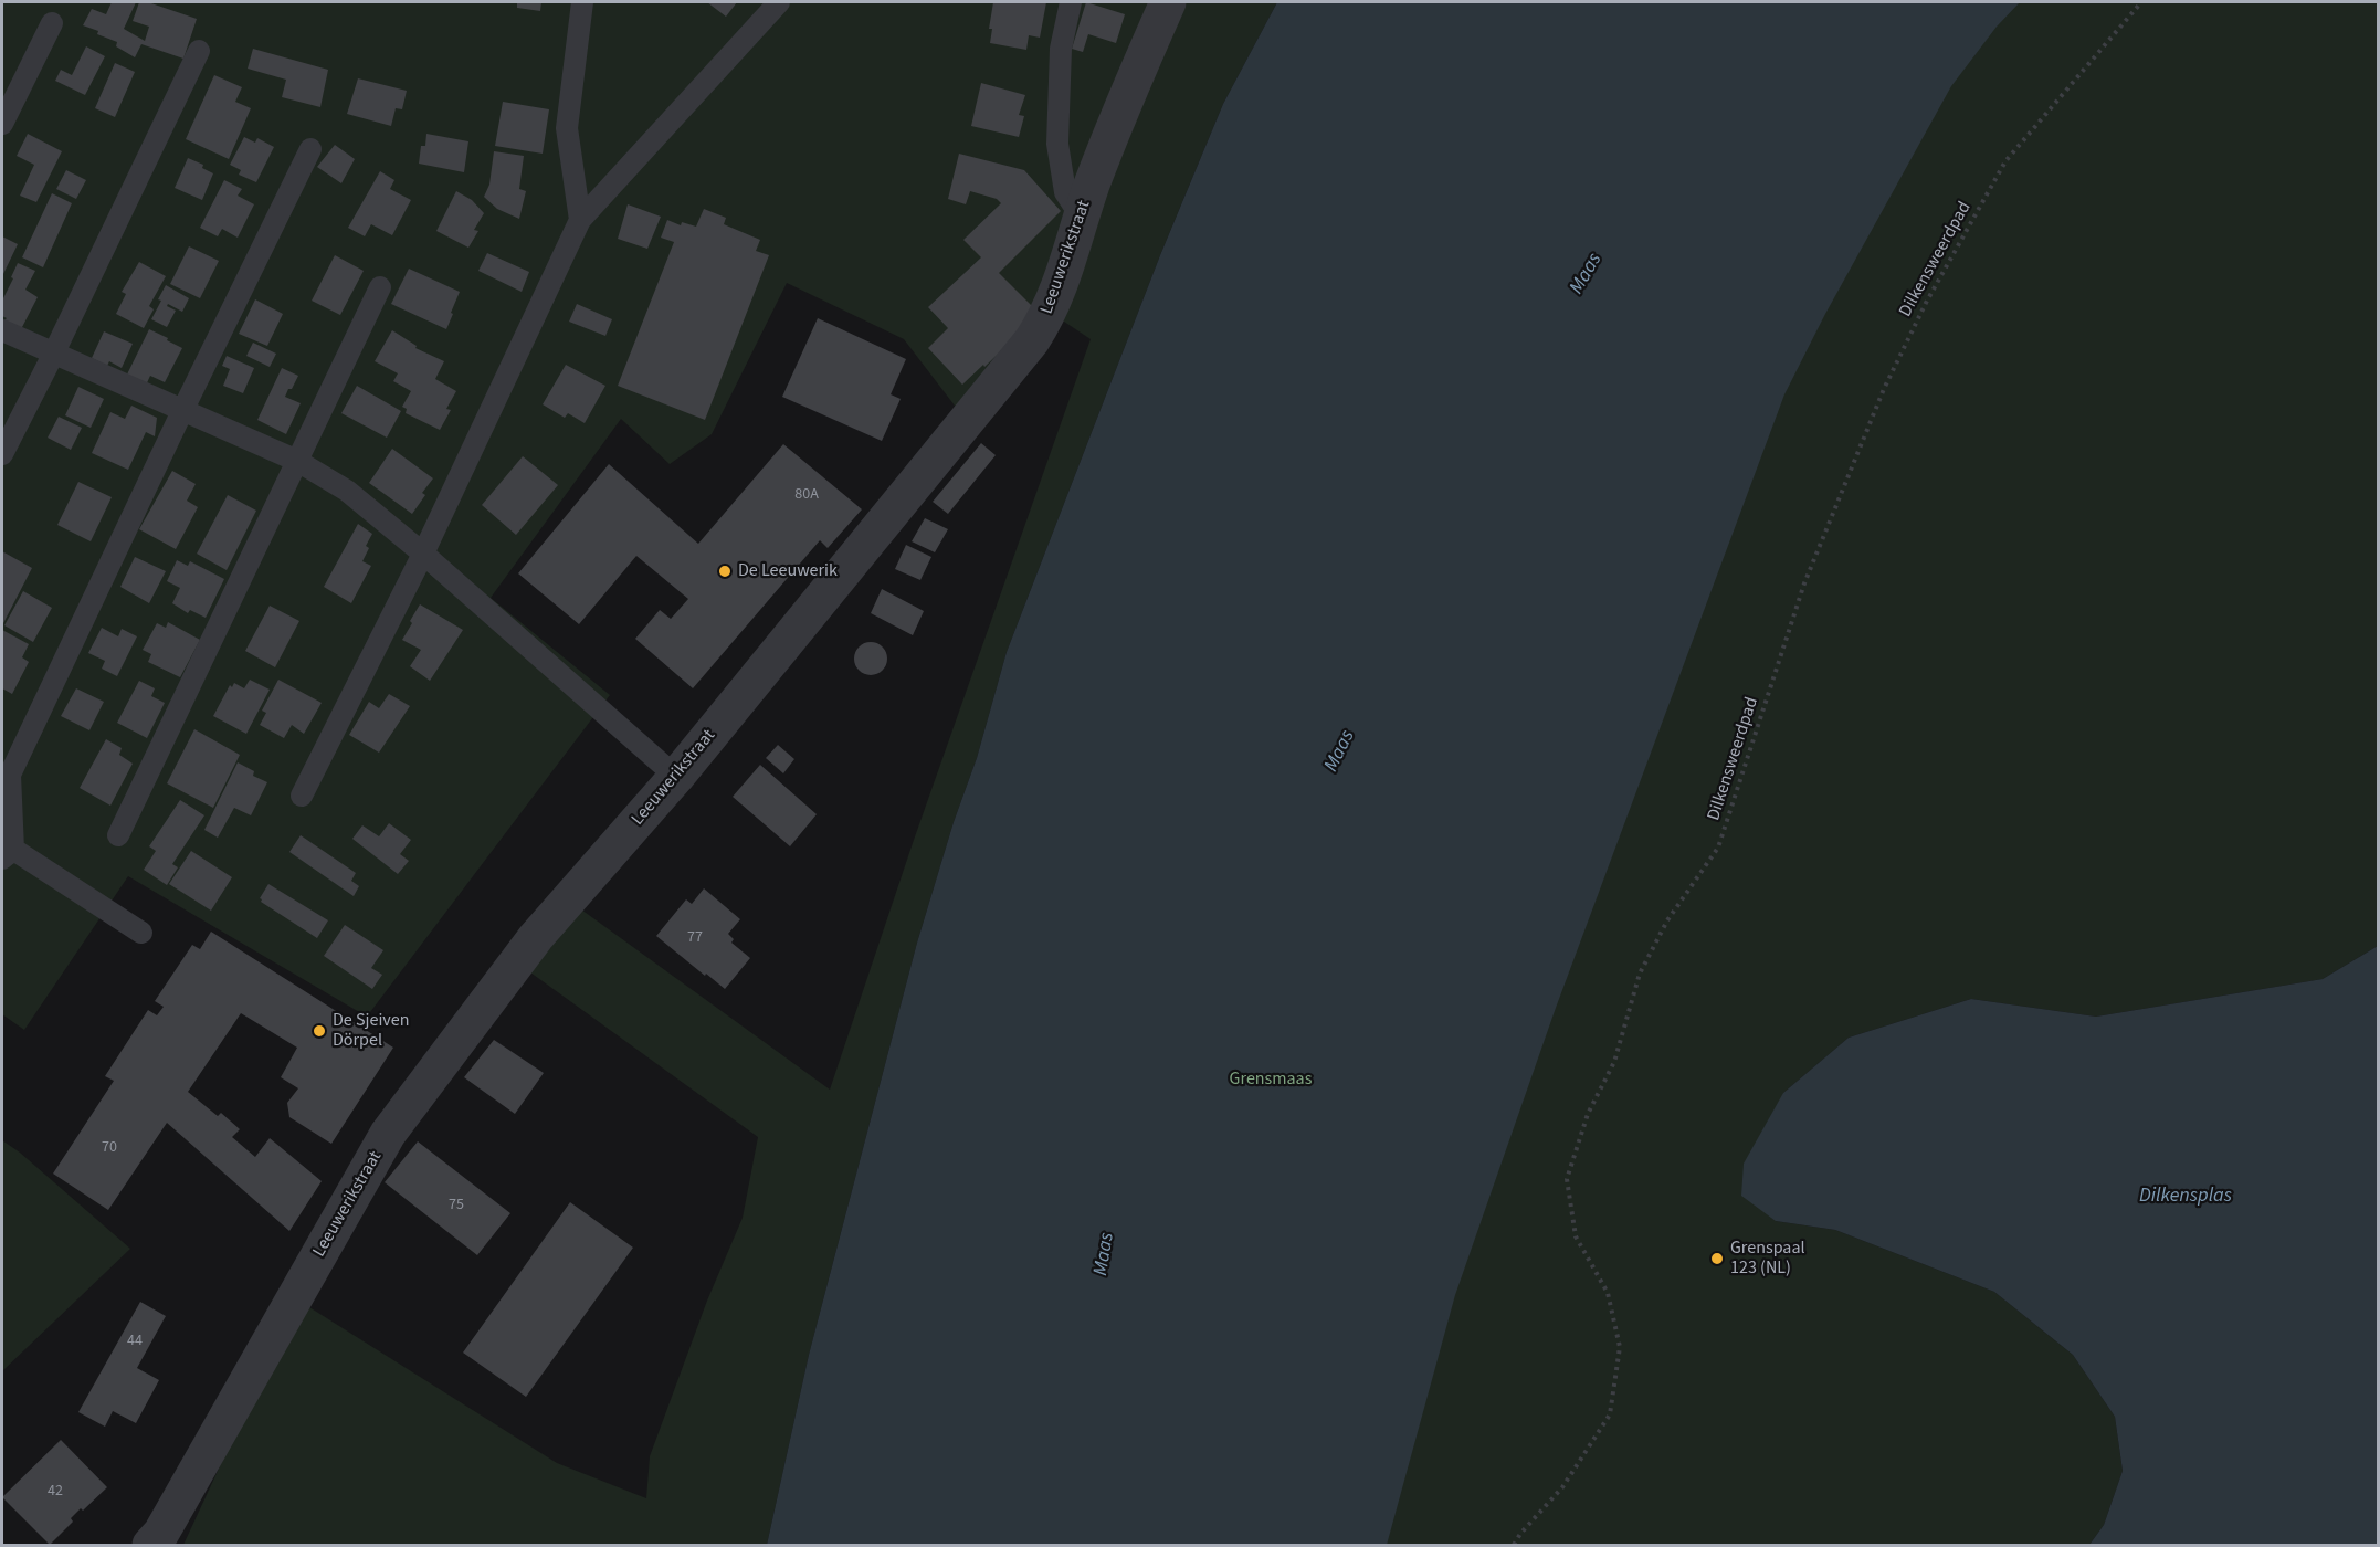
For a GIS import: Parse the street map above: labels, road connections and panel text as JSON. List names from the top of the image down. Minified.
{"streets":{"street":["Leeuwerikstraat"],"path":["Dilkensweerdpad"]},"water":["Maas","Dilkensplas"],"parks":["Grensmaas"],"places":["De Leeuwerik","De Sjeiven Dörpel","Grenspaal 123 (NL)"],"house_numbers":["80A","77","70","75","44","42"]}
